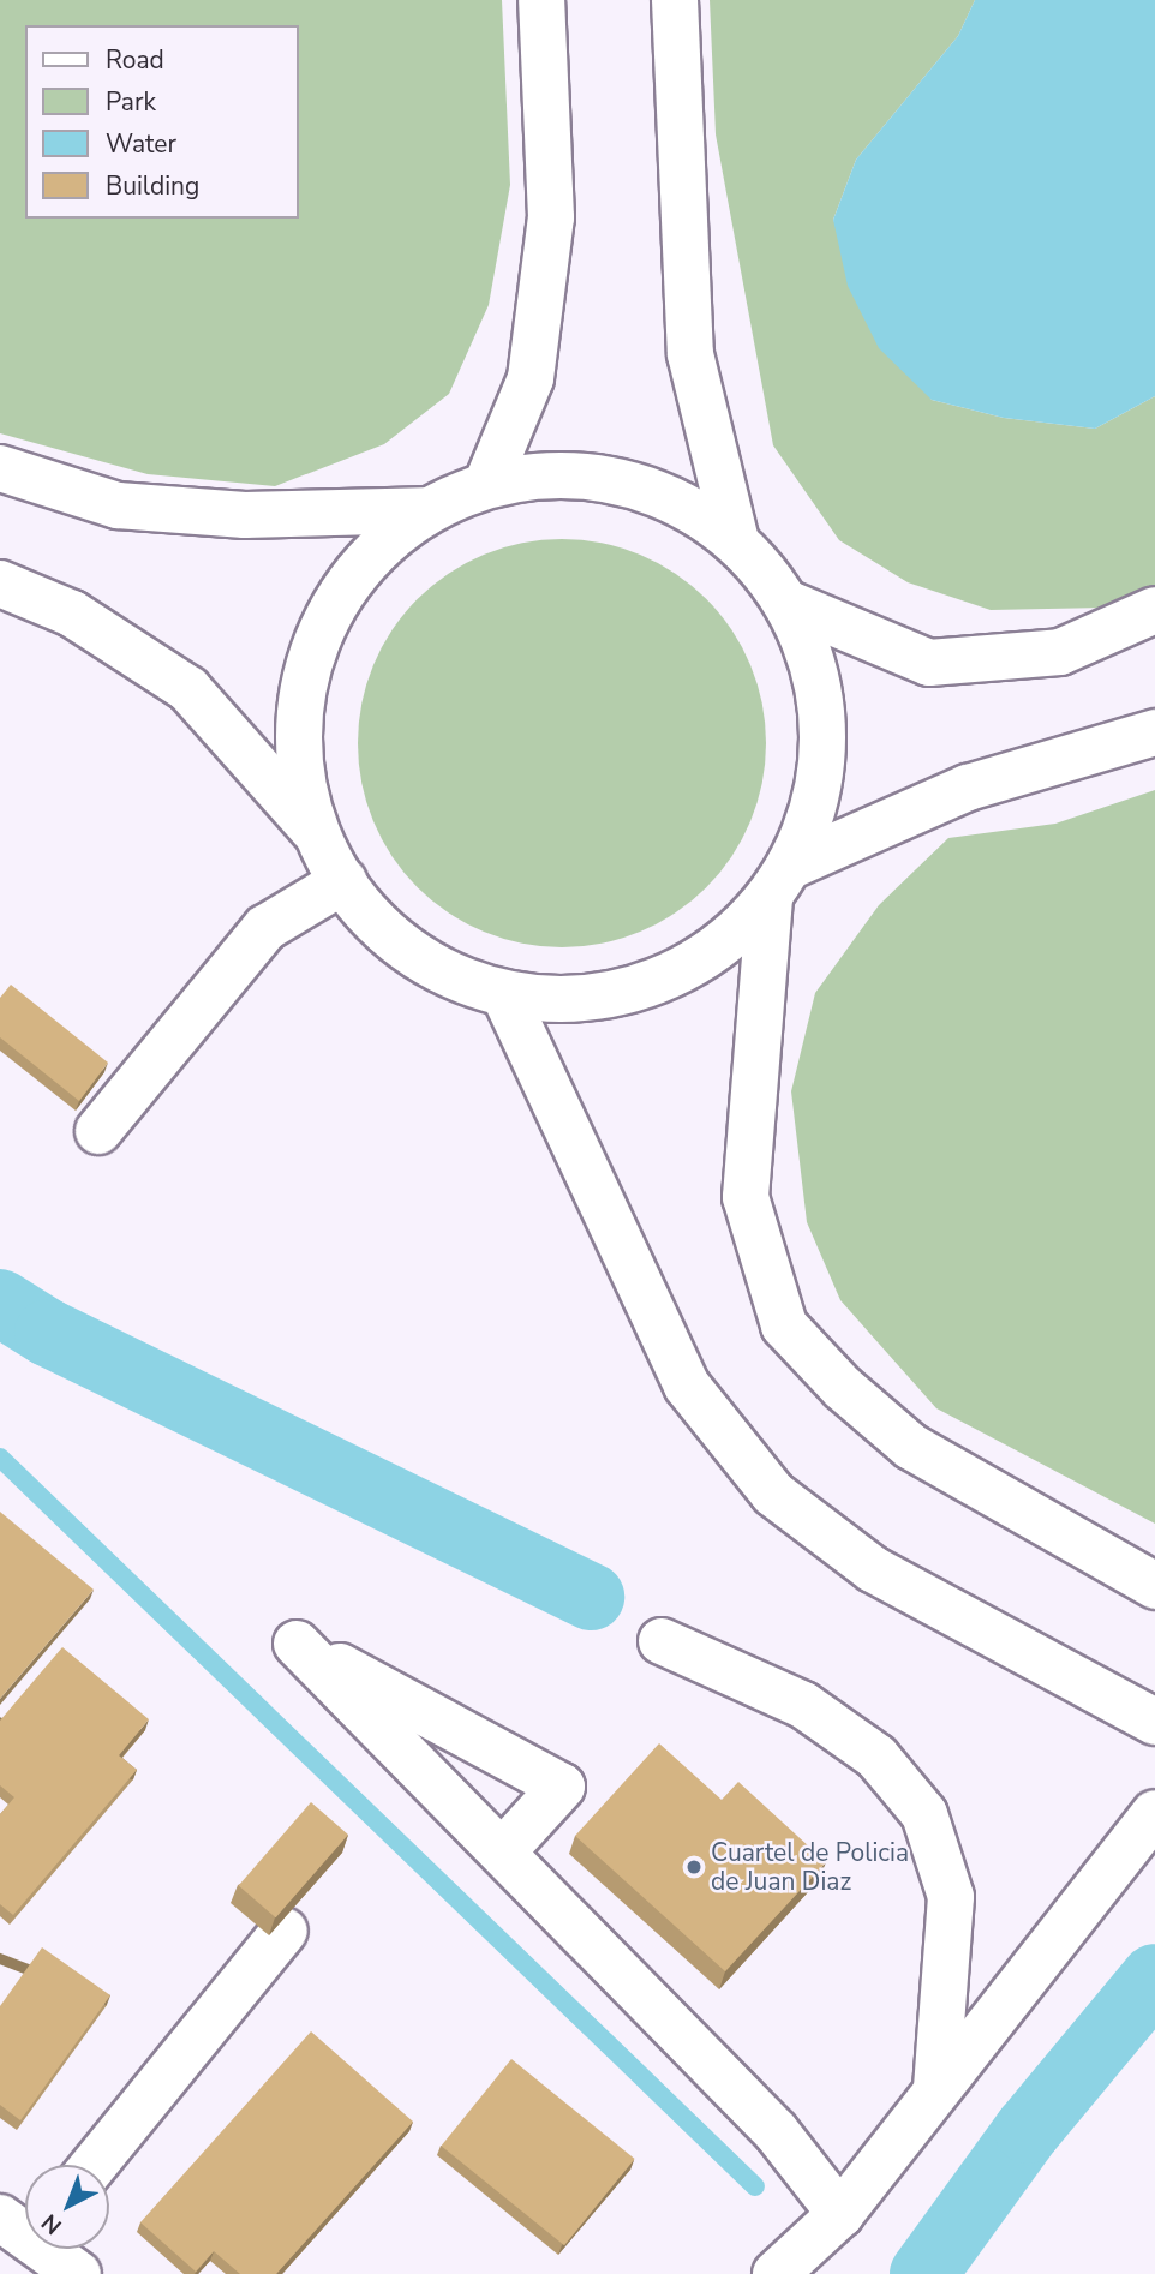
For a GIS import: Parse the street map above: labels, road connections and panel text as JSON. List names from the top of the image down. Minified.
{"places":["Cuartel de Policia de Juan Diaz"],"legend":["Road","Park","Water","Building"],"north":"bottom left"}
